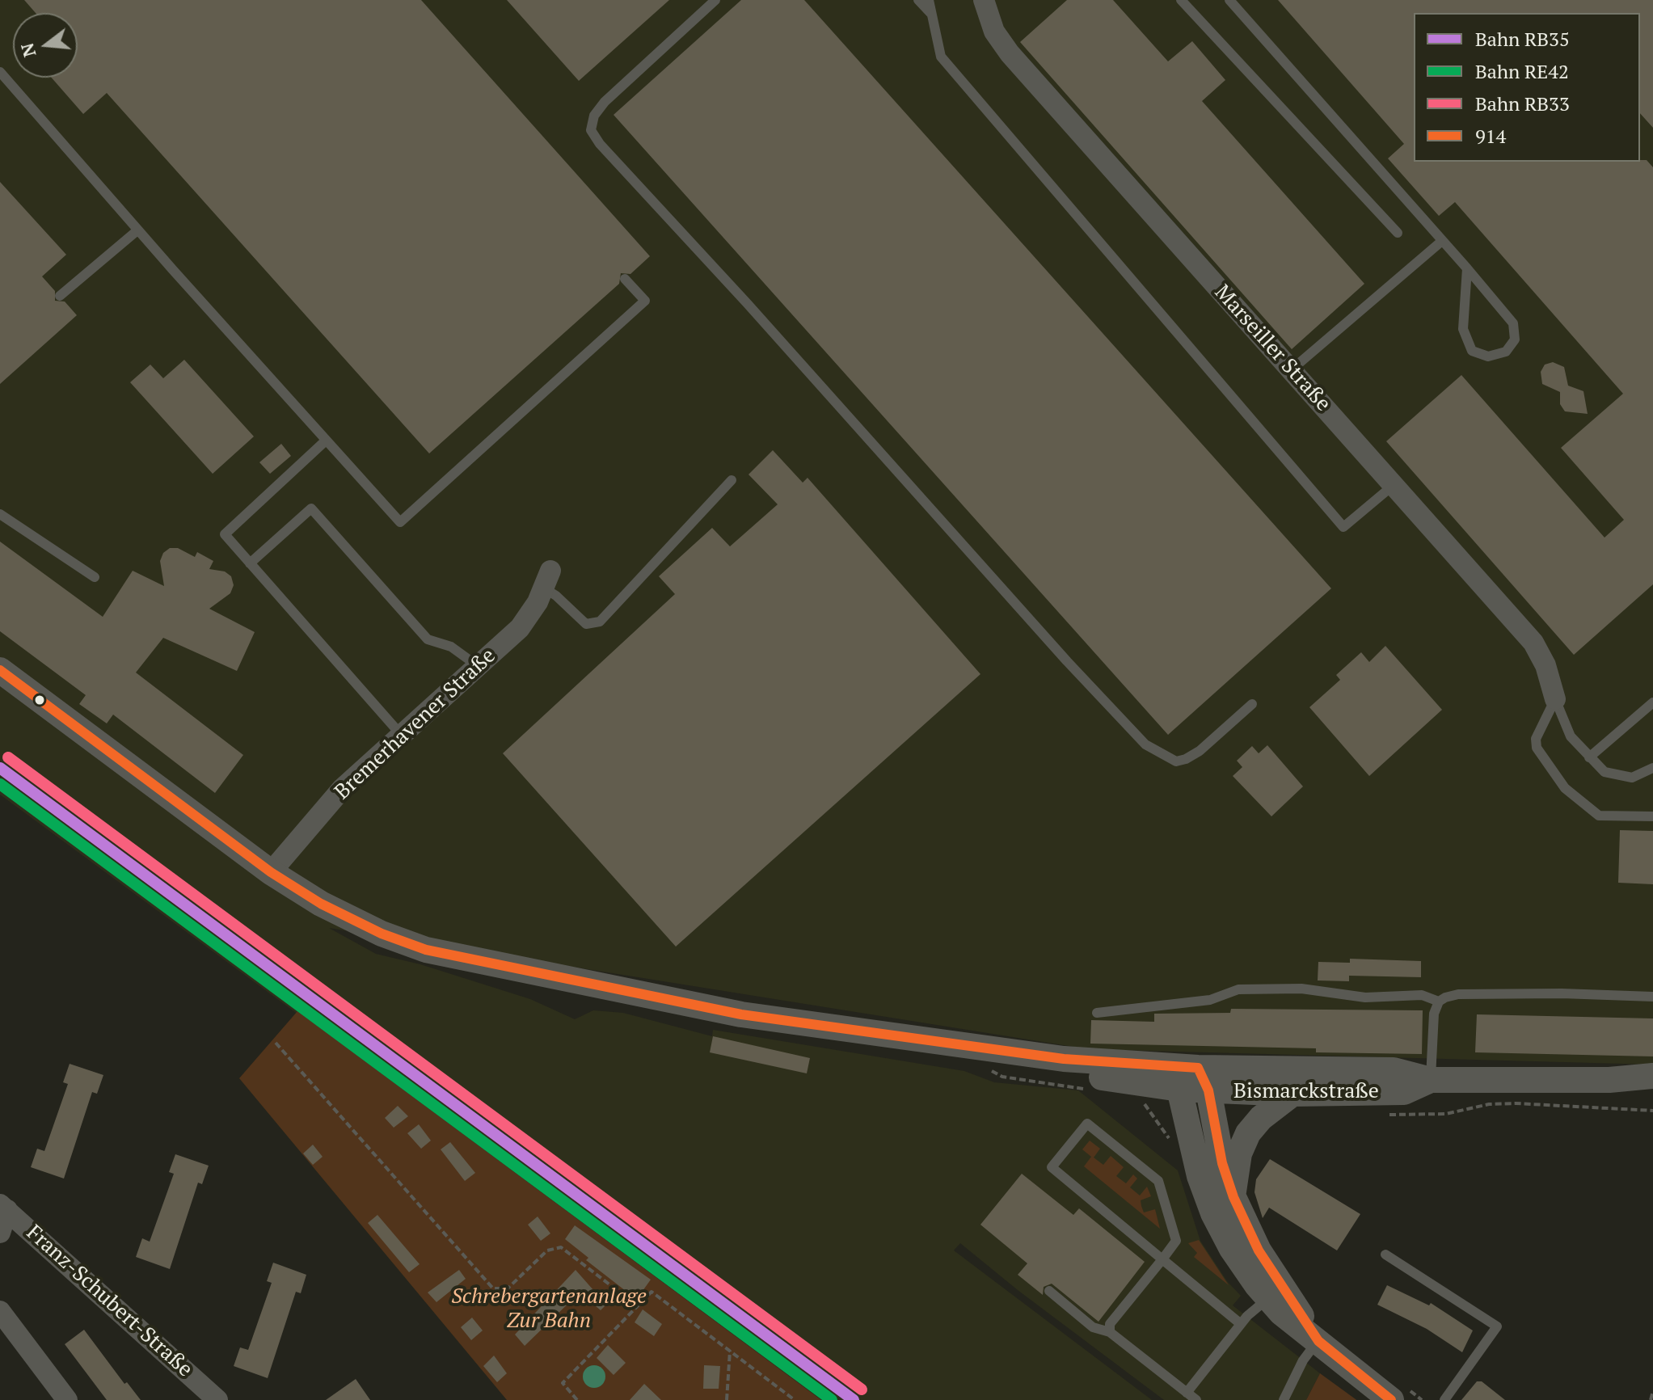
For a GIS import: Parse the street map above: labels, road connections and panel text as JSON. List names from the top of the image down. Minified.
{"streets":{"street":["Marseiller Straße","Bremerhavener Straße","Bismarckstraße","Franz-Schubert-Straße"]},"parks":["Schrebergartenanlage Zur Bahn"],"lines":["transit line 914","rail line RB33","rail line RB35","rail line RE42"],"legend":["Bahn RB35","Bahn RE42","Bahn RB33","914"],"north":"left"}
